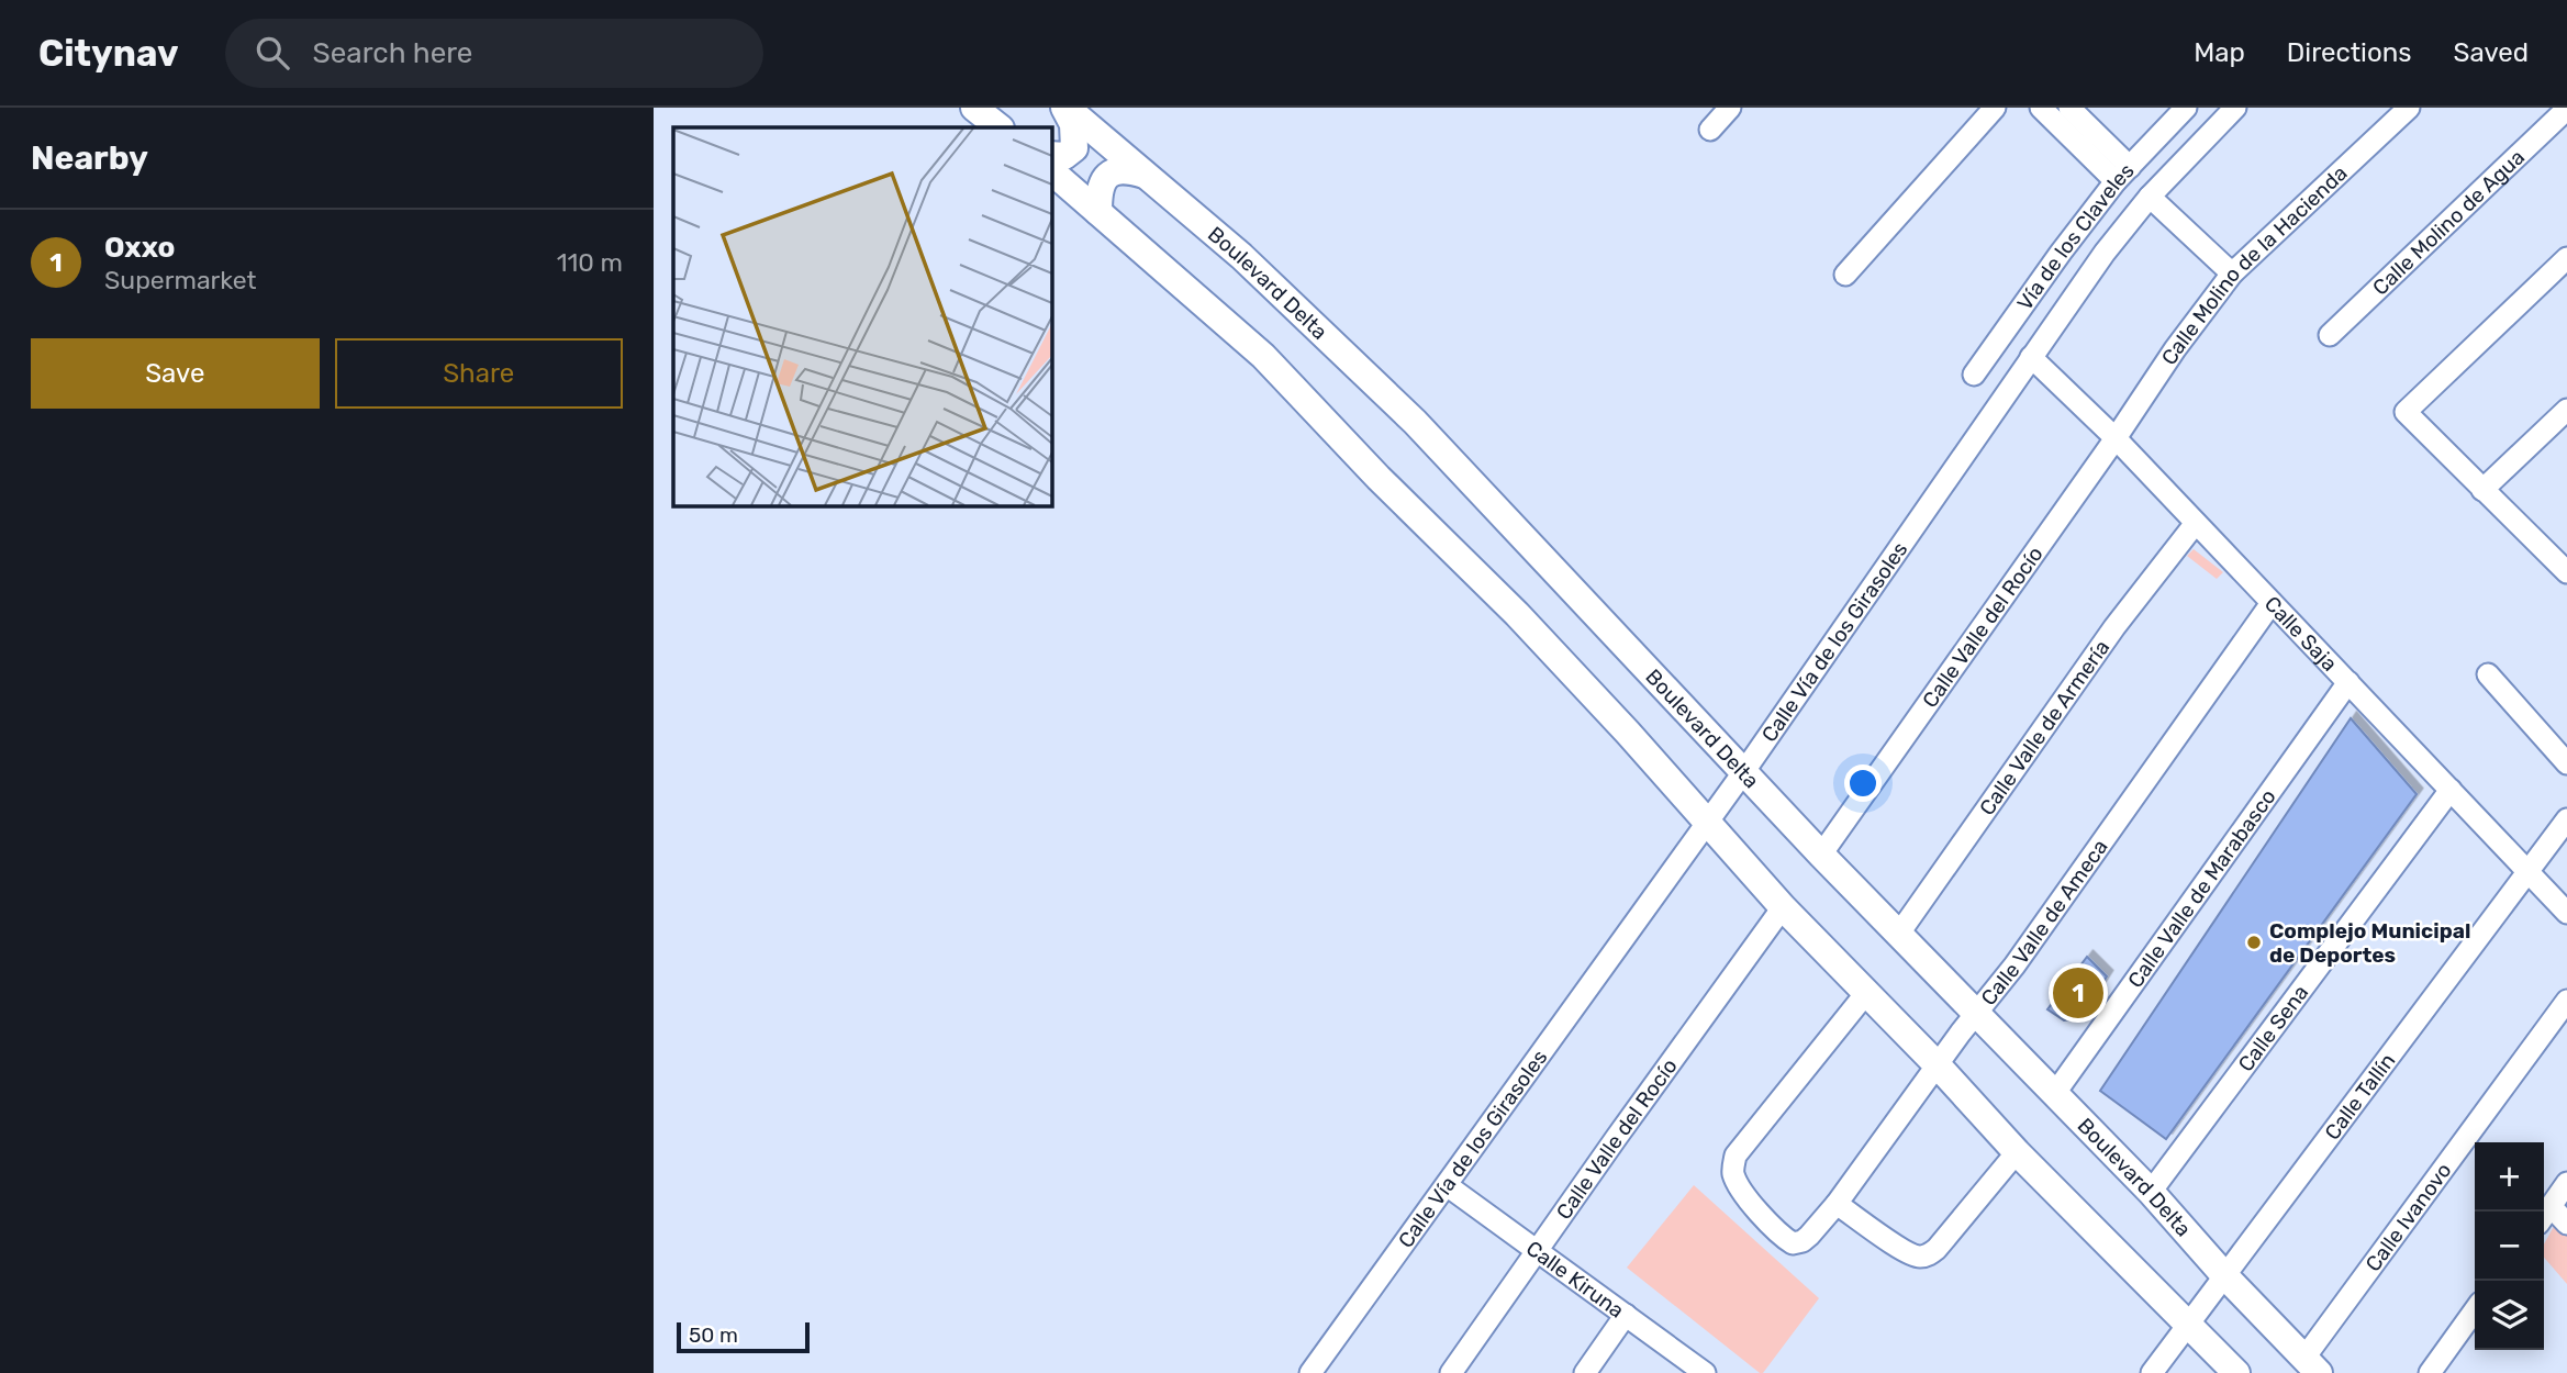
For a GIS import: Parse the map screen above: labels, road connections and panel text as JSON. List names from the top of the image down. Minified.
{"streets":{"main road":["Boulevard Delta"],"street":["Calle Molino de Agua","Vía de los Claveles","Calle Molino de la Hacienda","Calle Valle del Rocío","Calle Saja","Calle Vía de los Girasoles","Calle Valle de Armería","Calle Valle de Marabasco","Calle Valle de Ameca","Calle Sena","Calle Tallín","Calle Ivanovo","Calle Kiruna"]},"crossings":[["Calle Molino de la Hacienda","Calle Valle del Rocío"],["Calle Molino de la Hacienda","Calle Saja"],["Boulevard Delta","Calle Valle del Rocío"],["Boulevard Delta","Calle Vía de los Girasoles"],["Boulevard Delta","Calle Valle de Armería"],["Boulevard Delta","Calle Valle de Marabasco"],["Boulevard Delta","Calle Valle de Ameca"],["Boulevard Delta","Calle Sena"],["Boulevard Delta","Calle Tallín"],["Boulevard Delta","Calle Ivanovo"],["Calle Valle del Rocío","Calle Saja"],["Calle Valle del Rocío","Calle Kiruna"],["Calle Saja","Calle Vía de los Girasoles"],["Calle Saja","Calle Valle de Armería"],["Calle Saja","Calle Valle de Marabasco"],["Calle Saja","Calle Valle de Ameca"],["Calle Saja","Calle Sena"],["Calle Saja","Calle Tallín"],["Calle Vía de los Girasoles","Calle Kiruna"]],"places":["Complejo Municipal de Deportes"],"scale_bar":"50 m","page":{"header":"Citynav","search":"Search here","nav":["Map","Directions","Saved"],"heading":"Nearby","list":[{"mark":"1","name":"Oxxo","note":"Supermarket","value":"110 m"}],"buttons":["Save","Share"],"pins":"1","map_buttons":["+","−"],"scale":"50 m"}}
